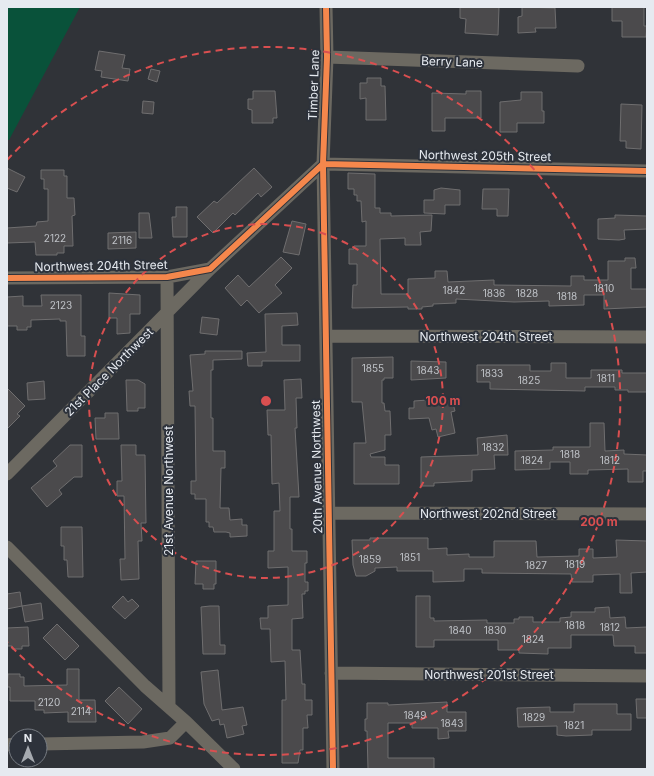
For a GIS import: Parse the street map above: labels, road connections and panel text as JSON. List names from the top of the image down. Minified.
{"streets":{"street":["Berry Lane","Timber Lane","Northwest 205th Street","Northwest 204th Street","21st Place Northwest","20th Avenue Northwest","21st Avenue Northwest","Northwest 202nd Street","Northwest 201st Street"]},"crossings":[["Berry Lane","Timber Lane"],["Timber Lane","Northwest 205th Street"],["Timber Lane","20th Avenue Northwest"],["Northwest 205th Street","20th Avenue Northwest"],["Northwest 204th Street","21st Place Northwest"],["Northwest 204th Street","20th Avenue Northwest"],["Northwest 204th Street","21st Avenue Northwest"],["21st Place Northwest","21st Avenue Northwest"],["20th Avenue Northwest","Northwest 202nd Street"],["20th Avenue Northwest","Northwest 201st Street"]],"house_numbers":["2122","2116","1810","1842","1836","1828","1818","2123","1855","1843","1833","1811","1825","1832","1818","1824","1812","1851","1859","1819","1827","1818","1812","1840","1830","1824","2120","2114","1849","1829","1843","1821"],"north":"top","rings":["100 m","200 m"]}
